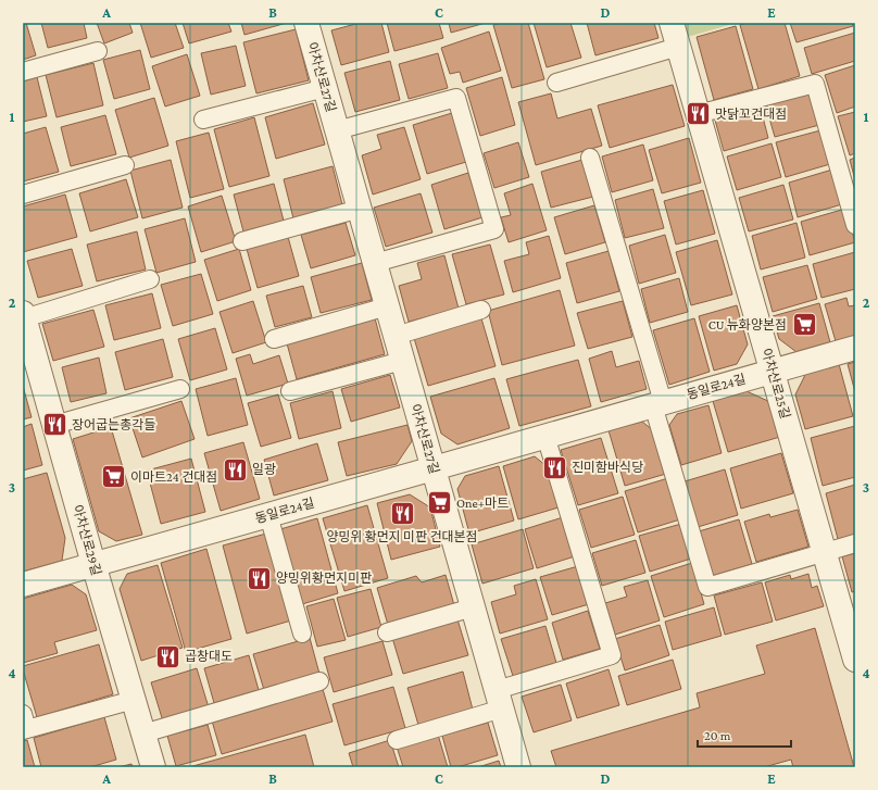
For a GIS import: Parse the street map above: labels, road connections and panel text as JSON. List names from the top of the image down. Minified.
{"streets":{"street":["아차산로27길","아차산로25길","동일로24길","아차산로29길"]},"crossings":[["아차산로27길","동일로24길"],["아차산로25길","동일로24길"],["동일로24길","아차산로29길"]],"places":{"restaurant":["맛닭꼬건대점","장어굽는총각들","진미함바식당","일광","양밍위 황먼지 미판 건대본점","양밍위황먼지미판","곱창대도"],"supermarket":["CU 뉴화양본점","이마트24 건대점","One+마트"]},"scale_bar":"20 m","grid":{"columns":["A","B","C","D","E"],"rows":["1","2","3","4"]}}
